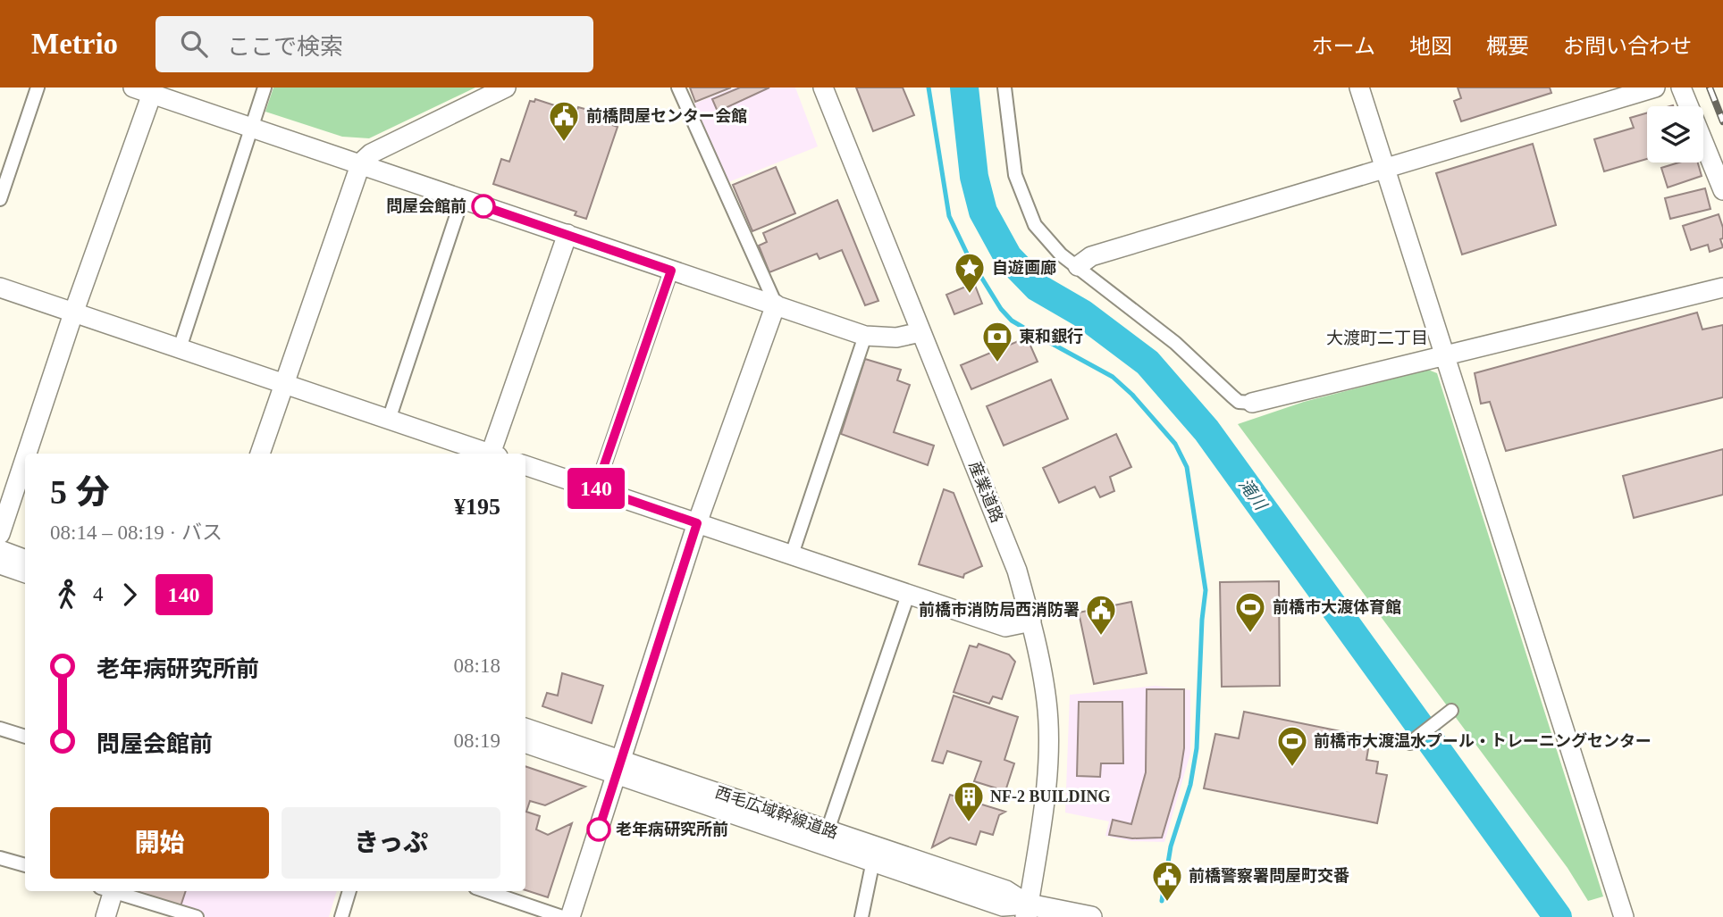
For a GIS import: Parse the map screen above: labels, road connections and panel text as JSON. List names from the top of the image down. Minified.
{"streets":{"main road":["西毛広域幹線道路"],"street":["産業道路"]},"crossings":[["産業道路","西毛広域幹線道路"]],"districts":["大渡町二丁目"],"water":["滝川"],"places":{"public building":["前橋問屋センター会館","前橋市消防局西消防署","前橋警察署問屋町交番"],"other":["問屋会館前","老年病研究所前"],"place":["自遊画廊"],"bank":["東和銀行"],"sports":["前橋市大渡体育館","前橋市大渡温水プール・トレーニングセンター"],"building":["NF-2 BUILDING"]},"lines":["bus line 140"],"page":{"header":"Metrio","search":"ここで検索","nav":["ホーム","地図","概要","お問い合わせ"],"on_map":"140","heading":["5 分","08:14 – 08:19 · バス","¥195"],"legs":["4","140"],"list":[{"name":"老年病研究所前","value":"08:18"},{"name":"問屋会館前","value":"08:19"}],"buttons":["開始","きっぷ"]}}
